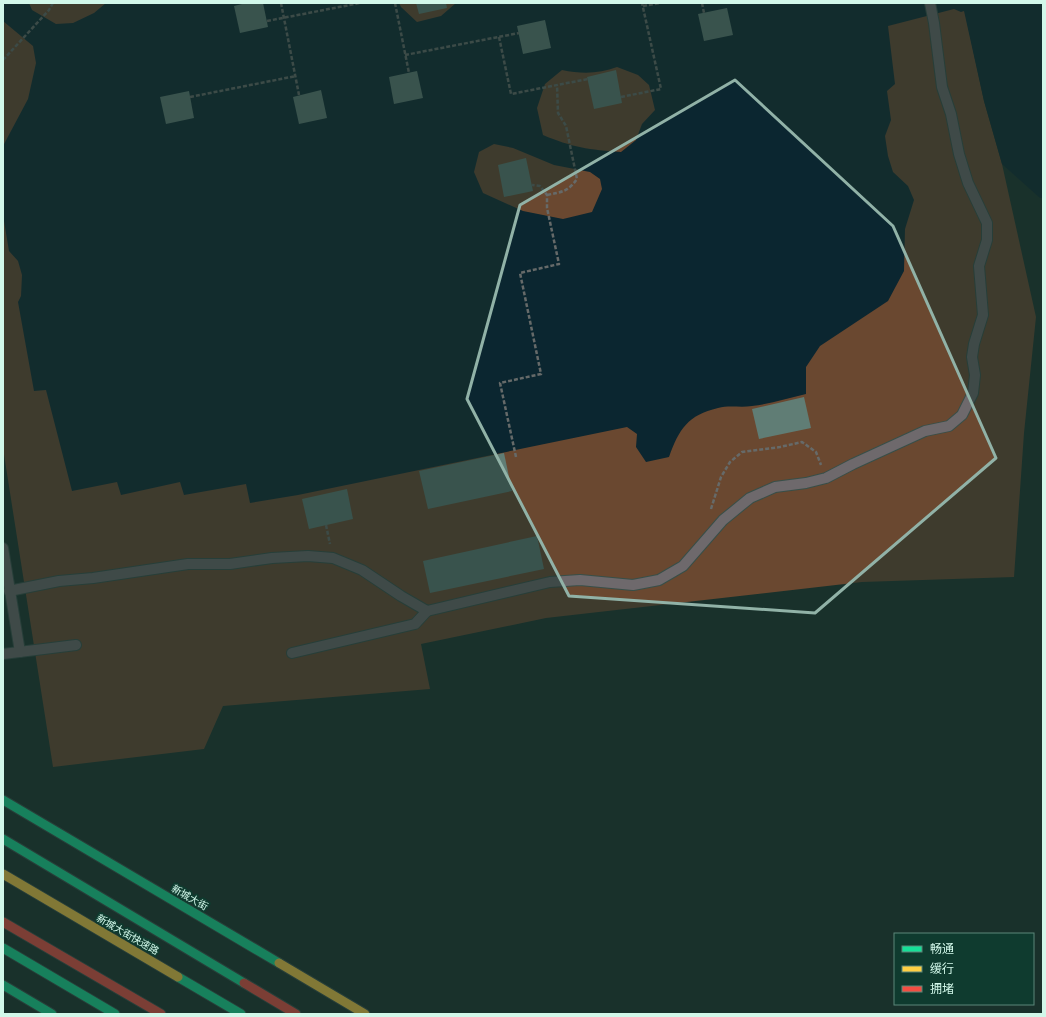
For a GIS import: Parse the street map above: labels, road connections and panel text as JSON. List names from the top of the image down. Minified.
{"streets":{"main road":["新城大街","新城大街快速路"]},"legend":["畅通","缓行","拥堵"]}
